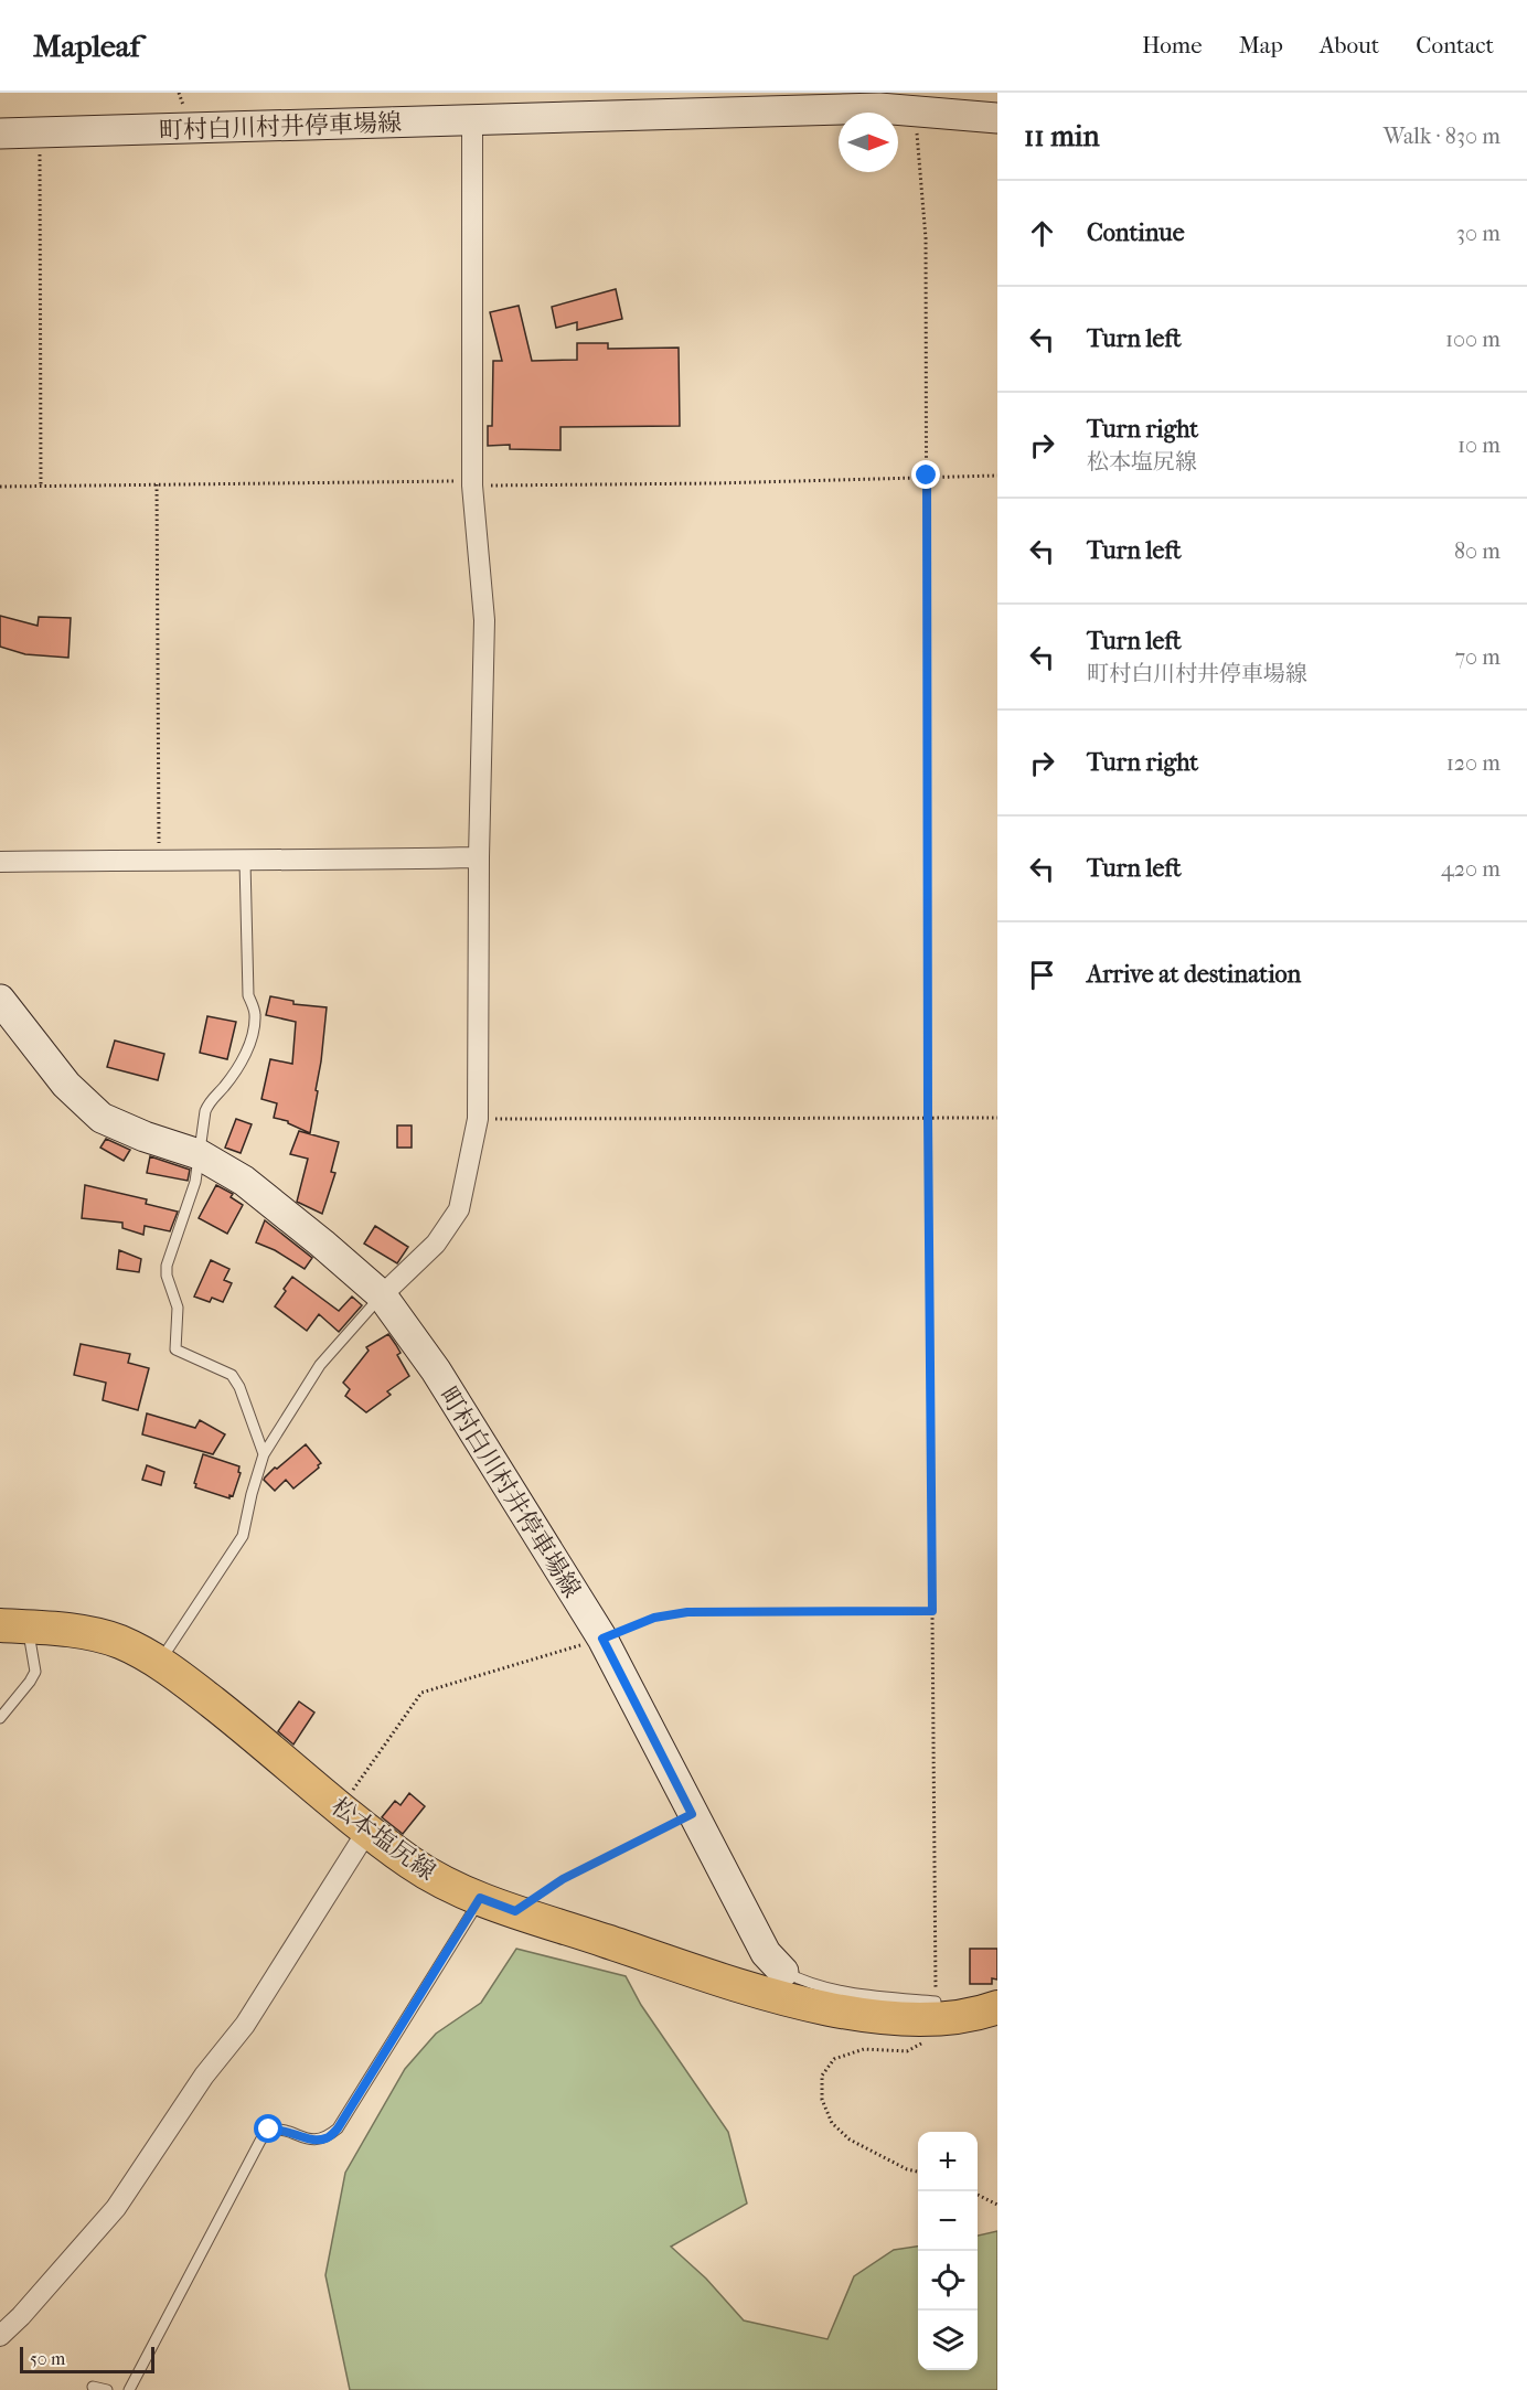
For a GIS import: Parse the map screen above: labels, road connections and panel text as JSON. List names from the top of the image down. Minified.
{"streets":{"main road":["町村白川村井停車場線","松本塩尻線"]},"crossings":[["町村白川村井停車場線","松本塩尻線"]],"scale_bar":"50 m","north":"right","page":{"header":"Mapleaf","nav":["Home","Map","About","Contact"],"heading":["11 min","Walk · 830 m"],"list":[["Continue","30 m"],["Turn left","100 m"],["Turn right","松本塩尻線","10 m"],["Turn left","80 m"],["Turn left","町村白川村井停車場線","70 m"],["Turn right","120 m"],["Turn left","420 m"],"Arrive at destination"],"map_buttons":["+","−"],"scale":"50 m"}}
